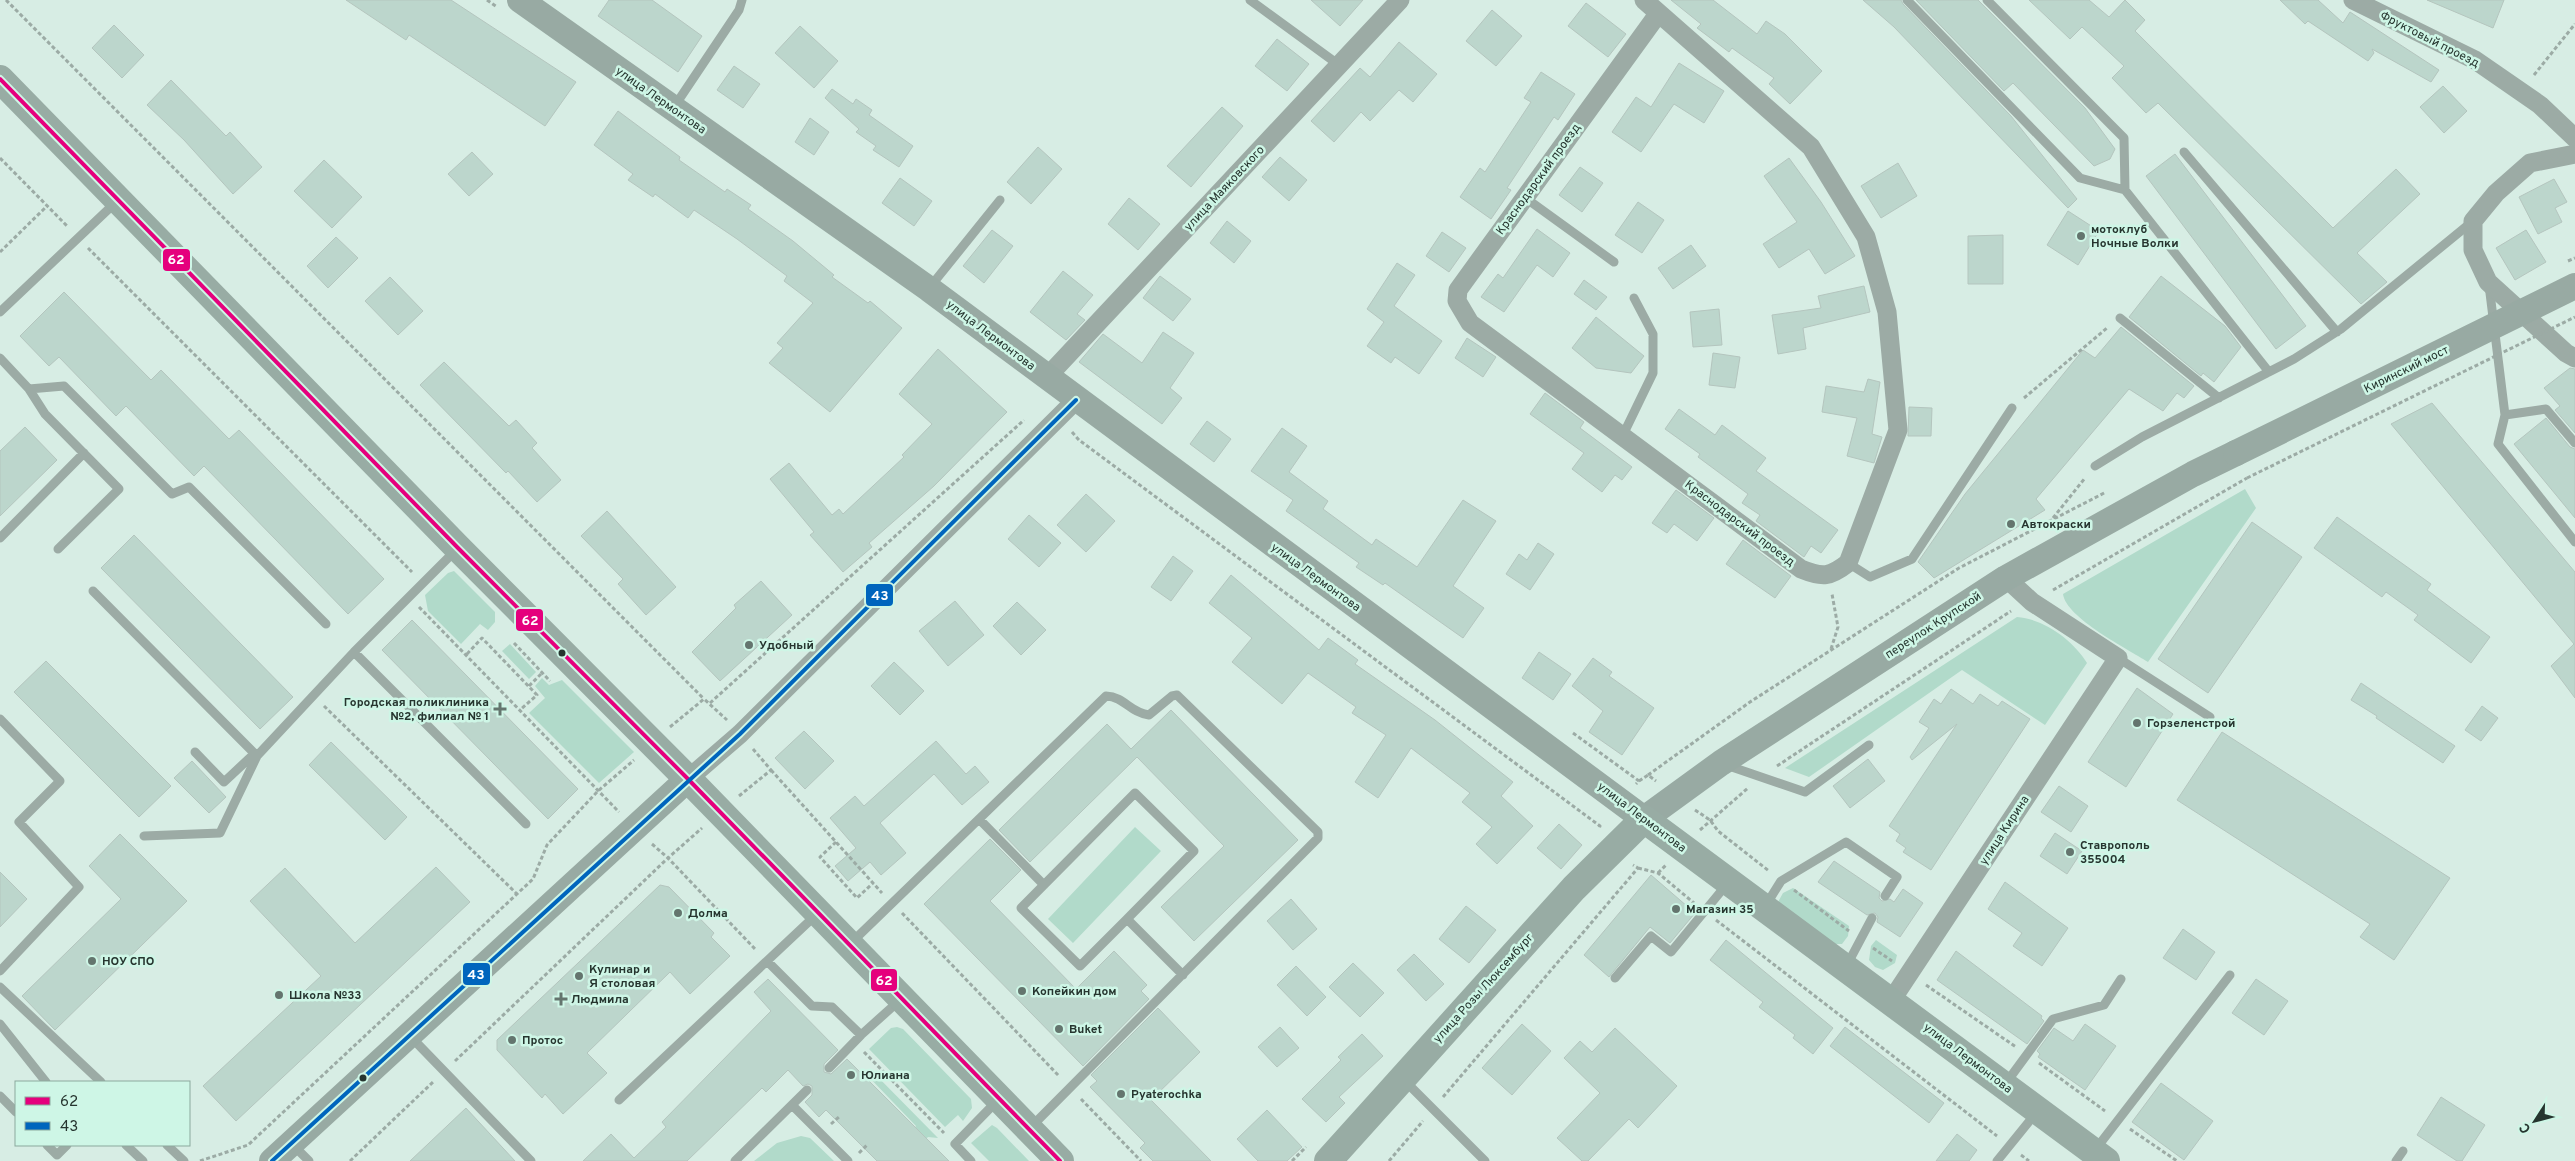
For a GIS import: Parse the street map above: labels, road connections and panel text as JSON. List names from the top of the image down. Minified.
{"streets":{"main road":["улица Лермонтова","улица Розы Люксембург"],"street":["Фруктовый проезд","Краснодарский проезд","улица Маяковского","Киринский мост","переулок Крупской","улица Кирина"]},"crossings":[["улица Лермонтова","улица Маяковского"],["улица Лермонтова","переулок Крупской"],["улица Лермонтова","улица Кирина"],["улица Лермонтова","улица Розы Люксембург"],["Киринский мост","переулок Крупской"],["переулок Крупской","улица Розы Люксембург"]],"places":{"other":["мотоклуб Ночные Волки","Автокраски","Удобный","Горзеленстрой","Ставрополь 355004","Магазин 35","Долма","НОУ СПО","Кулинар и Я столовая","Копейкин дом","Школа №33","Buket","Протос","Юлиана","Pyaterochka"],"health":["Городская поликлиника №2, филиал № 1","Людмила"]},"lines":["transit line 62","transit line 43"],"legend":["62","43"],"north":"bottom left"}
